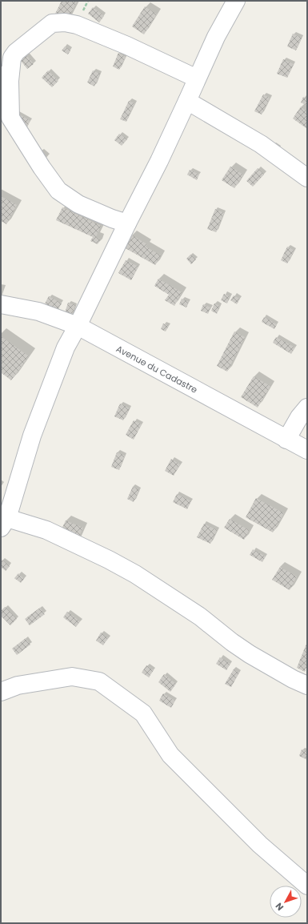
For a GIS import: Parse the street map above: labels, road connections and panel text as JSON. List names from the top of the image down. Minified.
{"streets":{"street":["Avenue du Cadastre"]},"north":"bottom left"}
